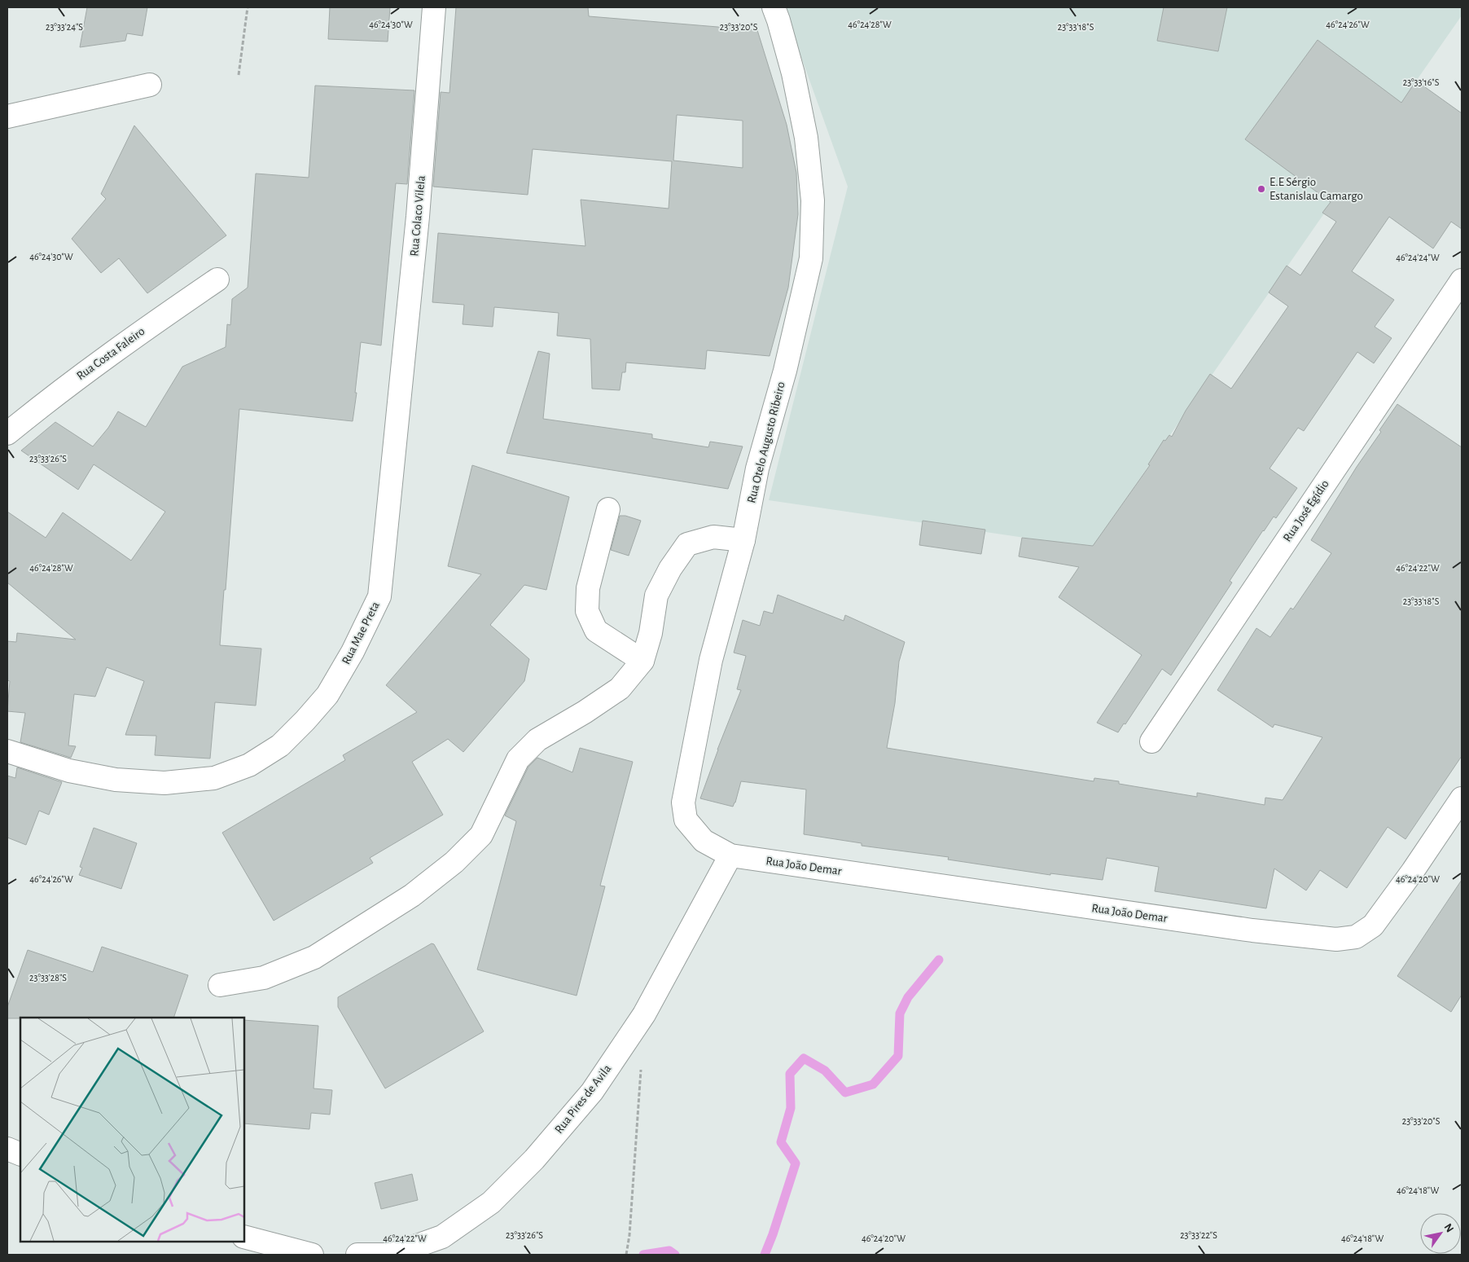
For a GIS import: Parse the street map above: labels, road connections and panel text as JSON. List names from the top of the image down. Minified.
{"streets":{"street":["Rua Colaco Vilela","Rua Costa Faleiro","Rua Otelo Augusto Ribeiro","Rua José Egídio","Rua Mae Preta","Rua João Demar","Rua Pires de Avila"]},"crossings":[["Rua Colaco Vilela","Rua Mae Preta"],["Rua Otelo Augusto Ribeiro","Rua João Demar"],["Rua Otelo Augusto Ribeiro","Rua Pires de Avila"],["Rua João Demar","Rua Pires de Avila"]],"places":["E.E Sérgio Estanislau Camargo"],"north":"top right","coordinates":["46°24'30\"W","46°24'28\"W","46°24'26\"W","23°33'24\"S","23°33'18\"S","23°33'20\"S","23°33'16\"S","46°24'24\"W","23°33'26\"S","46°24'22\"W","46°24'20\"W","23°33'28\"S","46°24'18\"W","23°33'22\"S"]}
